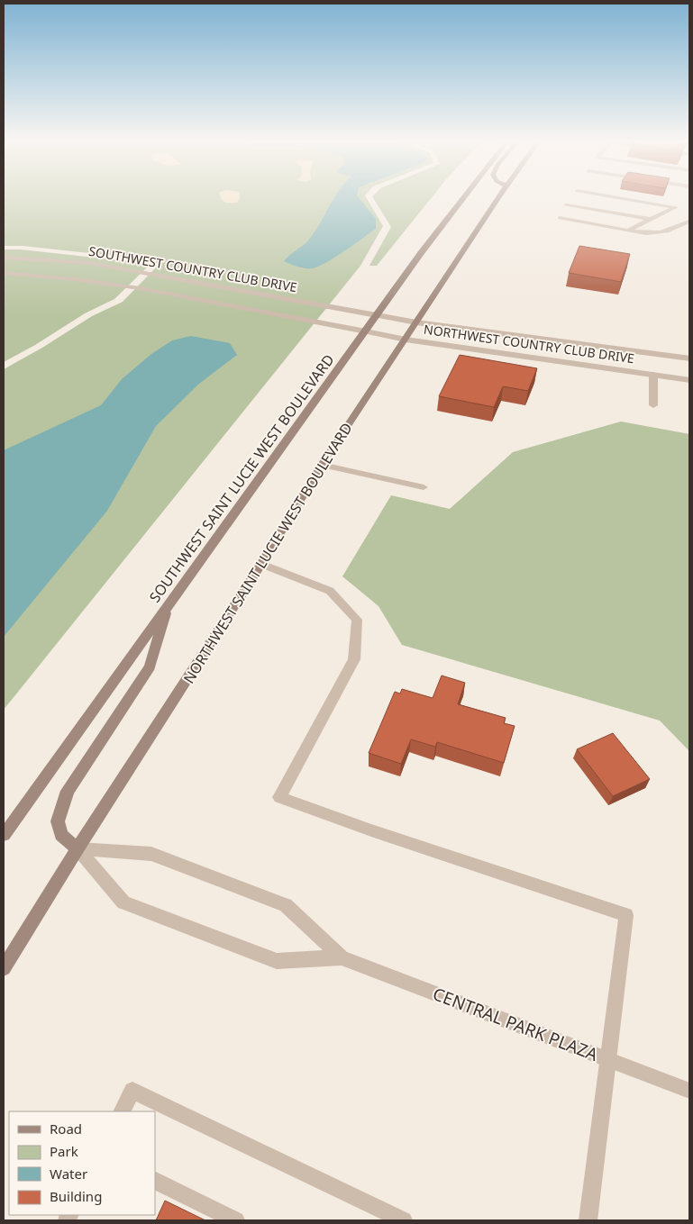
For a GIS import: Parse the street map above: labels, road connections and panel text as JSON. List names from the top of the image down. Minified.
{"streets":{"main road":["SOUTHWEST SAINT LUCIE WEST BOULEVARD","NORTHWEST SAINT LUCIE WEST BOULEVARD"],"street":["SOUTHWEST COUNTRY CLUB DRIVE","NORTHWEST COUNTRY CLUB DRIVE","CENTRAL PARK PLAZA"]},"crossings":[["SOUTHWEST COUNTRY CLUB DRIVE","NORTHWEST COUNTRY CLUB DRIVE"],["SOUTHWEST COUNTRY CLUB DRIVE","SOUTHWEST SAINT LUCIE WEST BOULEVARD"],["NORTHWEST COUNTRY CLUB DRIVE","SOUTHWEST SAINT LUCIE WEST BOULEVARD"],["NORTHWEST COUNTRY CLUB DRIVE","NORTHWEST SAINT LUCIE WEST BOULEVARD"],["NORTHWEST SAINT LUCIE WEST BOULEVARD","CENTRAL PARK PLAZA"]],"legend":["Road","Park","Water","Building"]}
